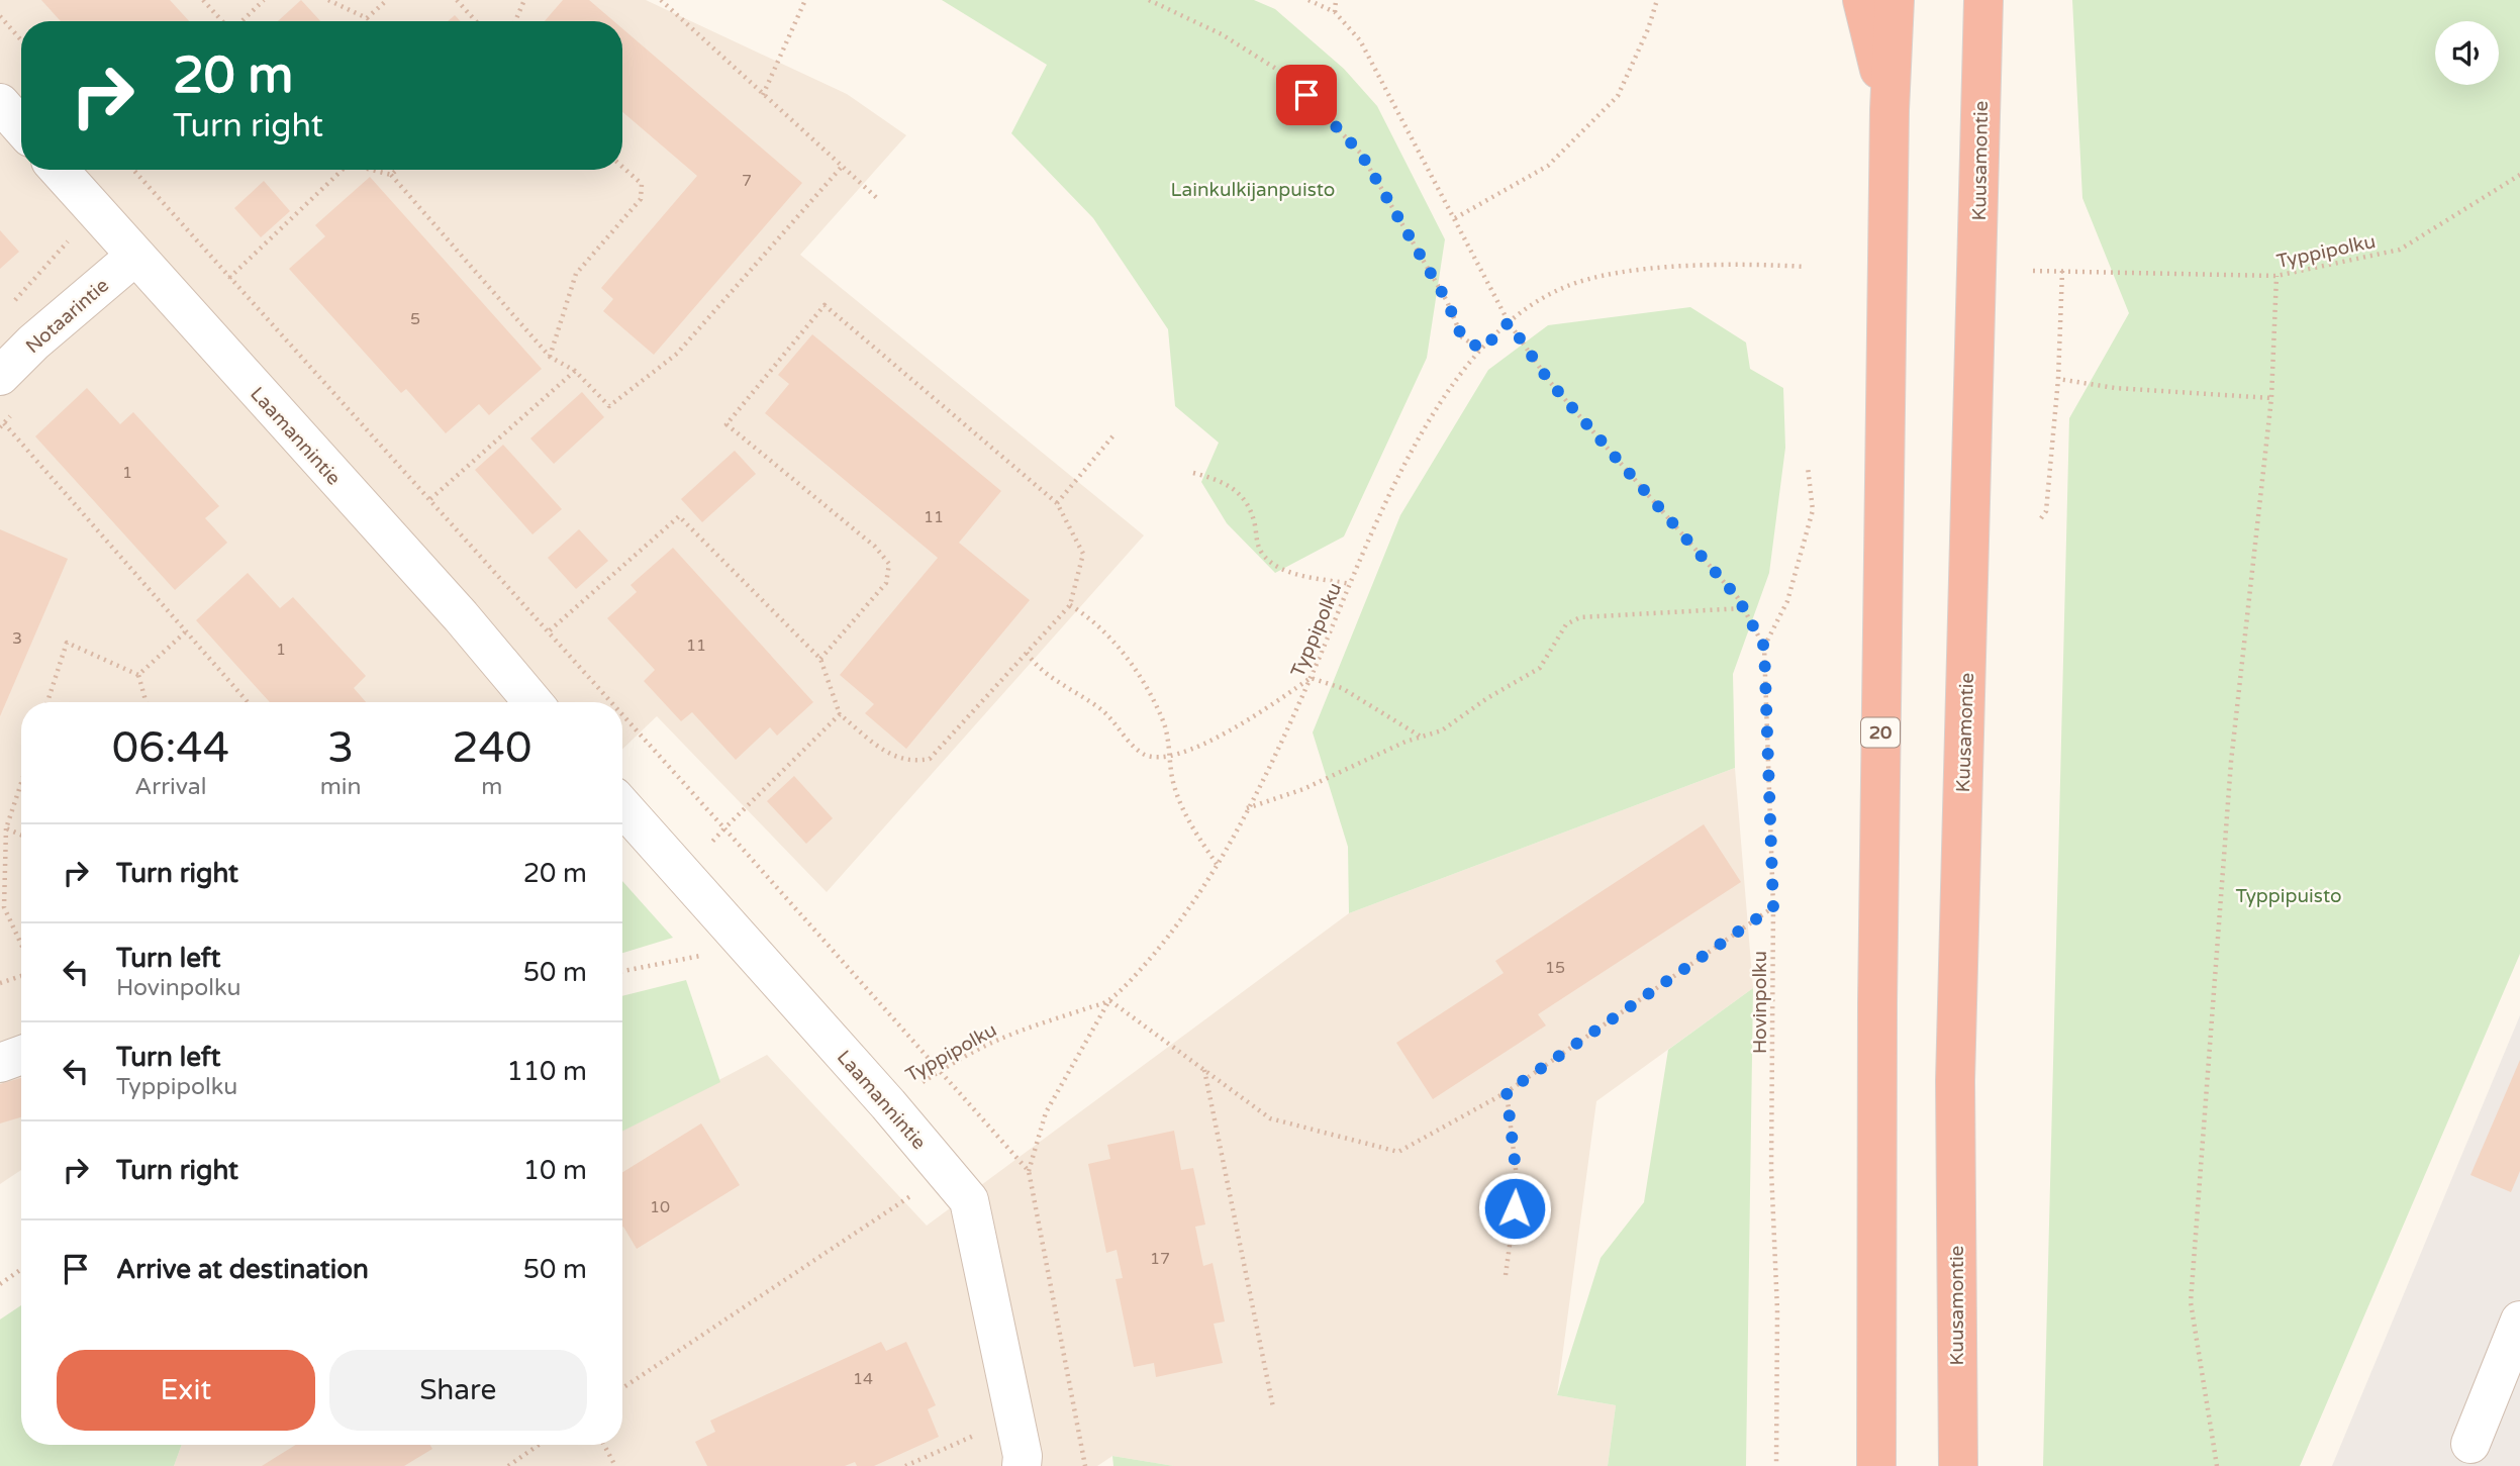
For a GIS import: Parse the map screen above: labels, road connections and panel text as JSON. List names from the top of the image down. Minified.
{"streets":{"highway":["Kuusamontie","20"],"street":["Notaarintie","Laamannintie"],"path":["Typpipolku","Hovinpolku"]},"crossings":[["Typpipolku","Laamannintie"],["Typpipolku","Hovinpolku"],["Notaarintie","Laamannintie"]],"parks":["Lainkulkijanpuisto","Typpipuisto"],"house_numbers":["7","5","1","11","3","11","1","15","10","17","14"],"page":{"turn":["20 m","Turn right"],"eta":["06:44","Arrival","3","min","240","m"],"list":[{"name":"Turn right","value":"20 m"},{"name":"Turn left","note":"Hovinpolku","value":"50 m"},{"name":"Turn left","note":"Typpipolku","value":"110 m"},{"name":"Turn right","value":"10 m"},{"name":"Arrive at destination","value":"50 m"}],"buttons":["Exit","Share"]}}
